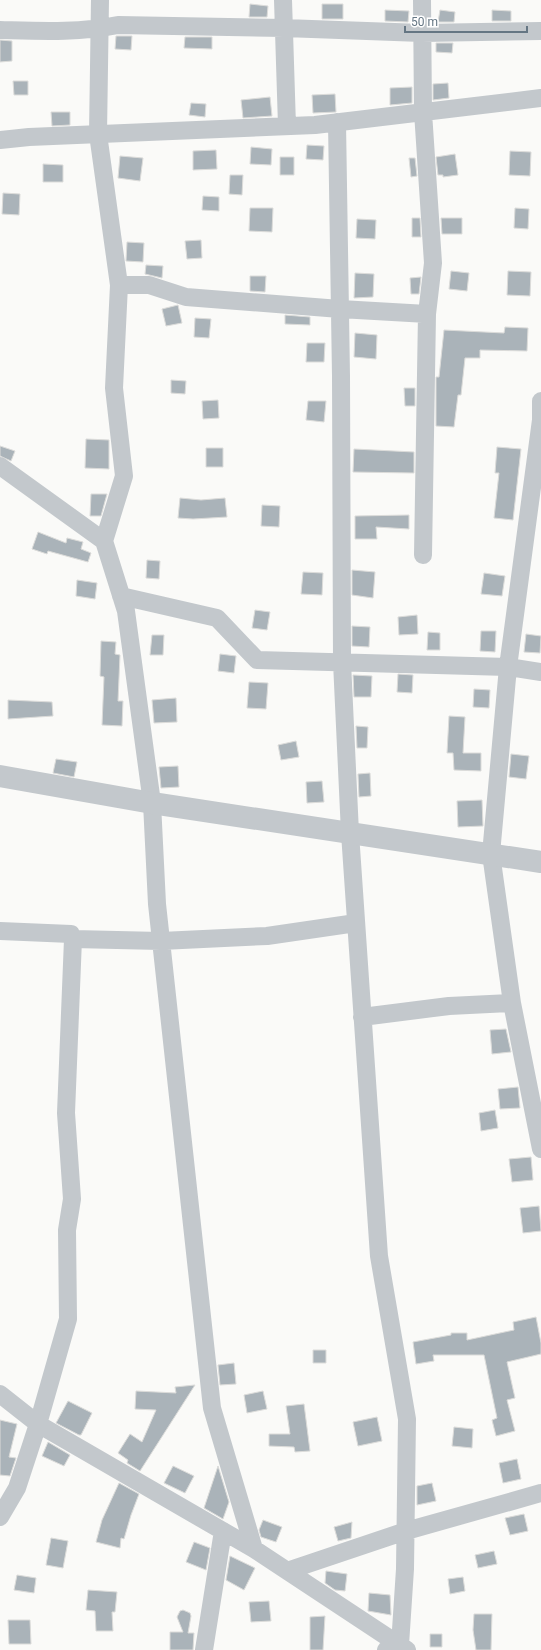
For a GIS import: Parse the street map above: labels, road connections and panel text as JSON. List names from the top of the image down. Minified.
{"scale_bar":"50 m"}
